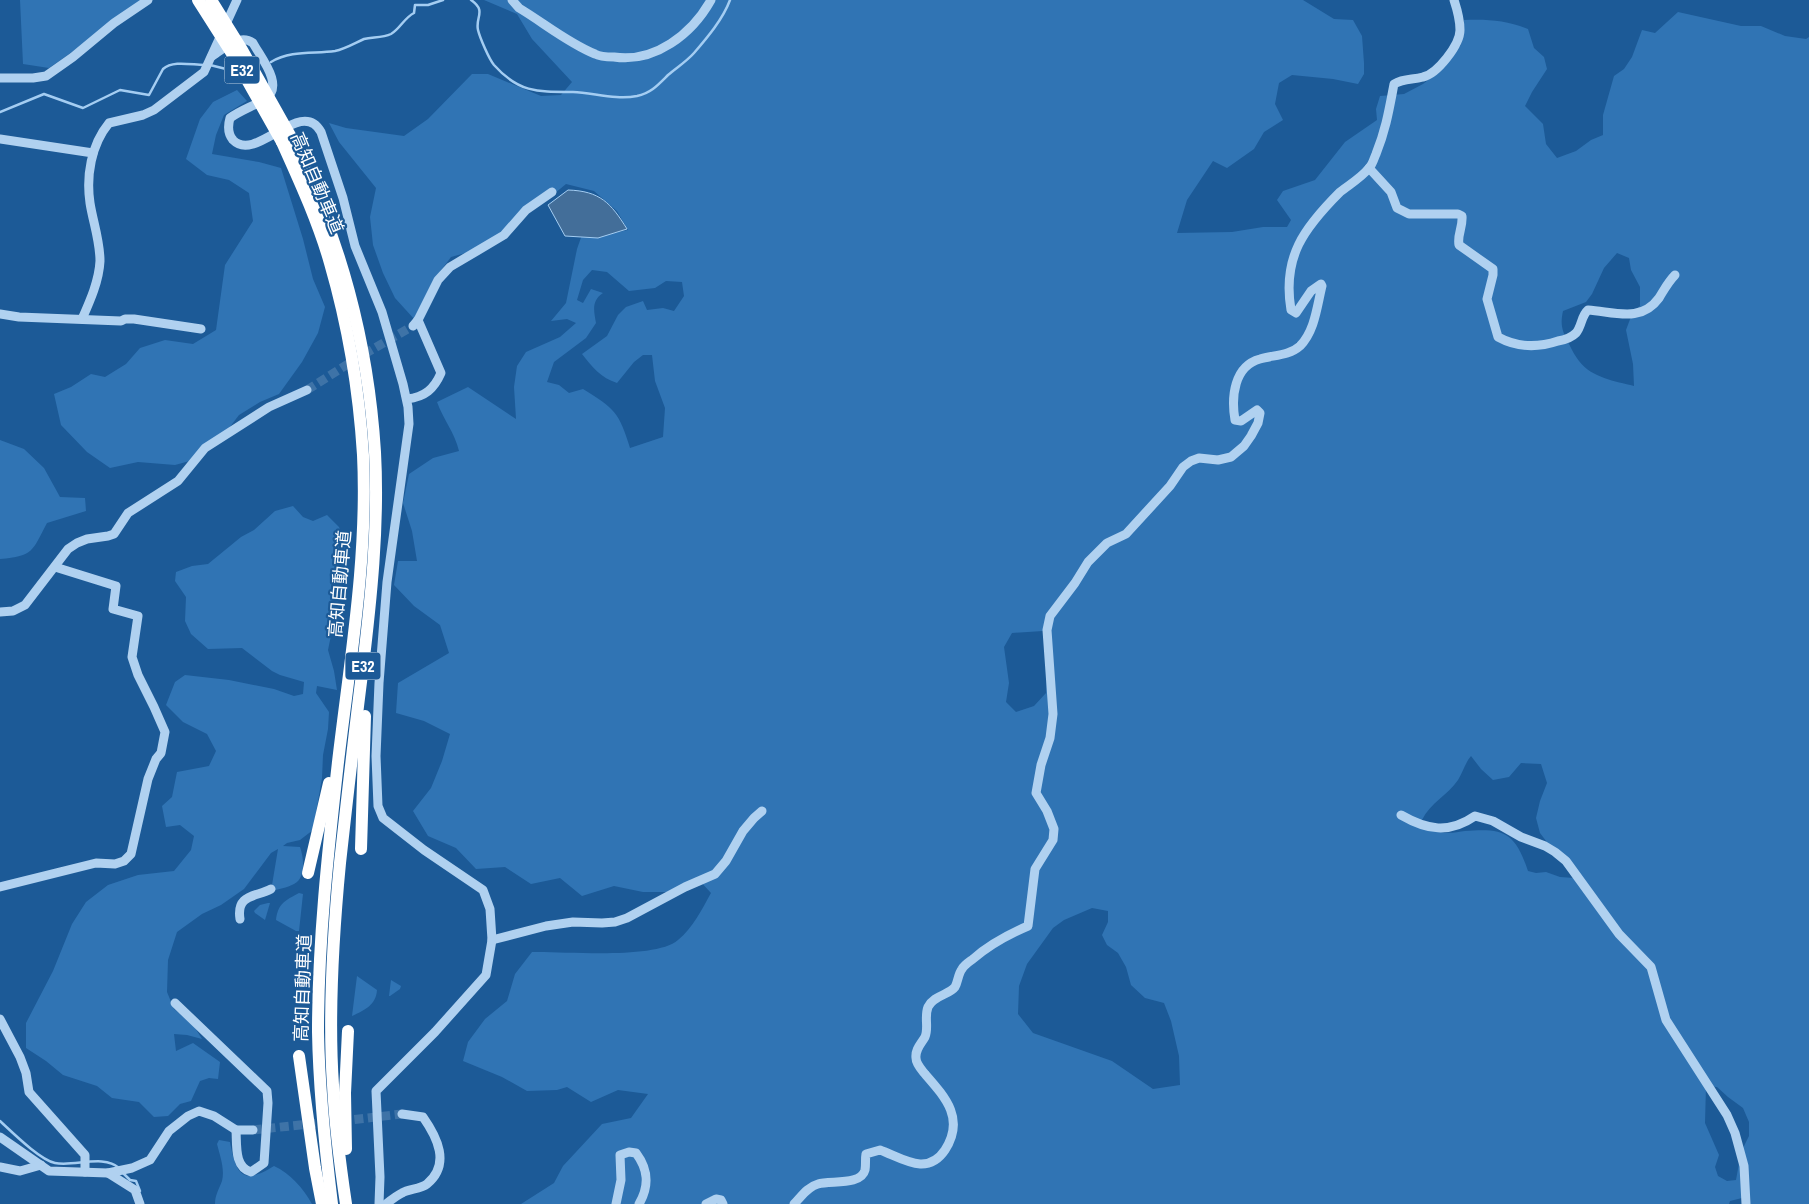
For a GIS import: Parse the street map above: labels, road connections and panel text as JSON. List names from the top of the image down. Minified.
{"streets":{"highway":["E32","高知自動車道"]}}
